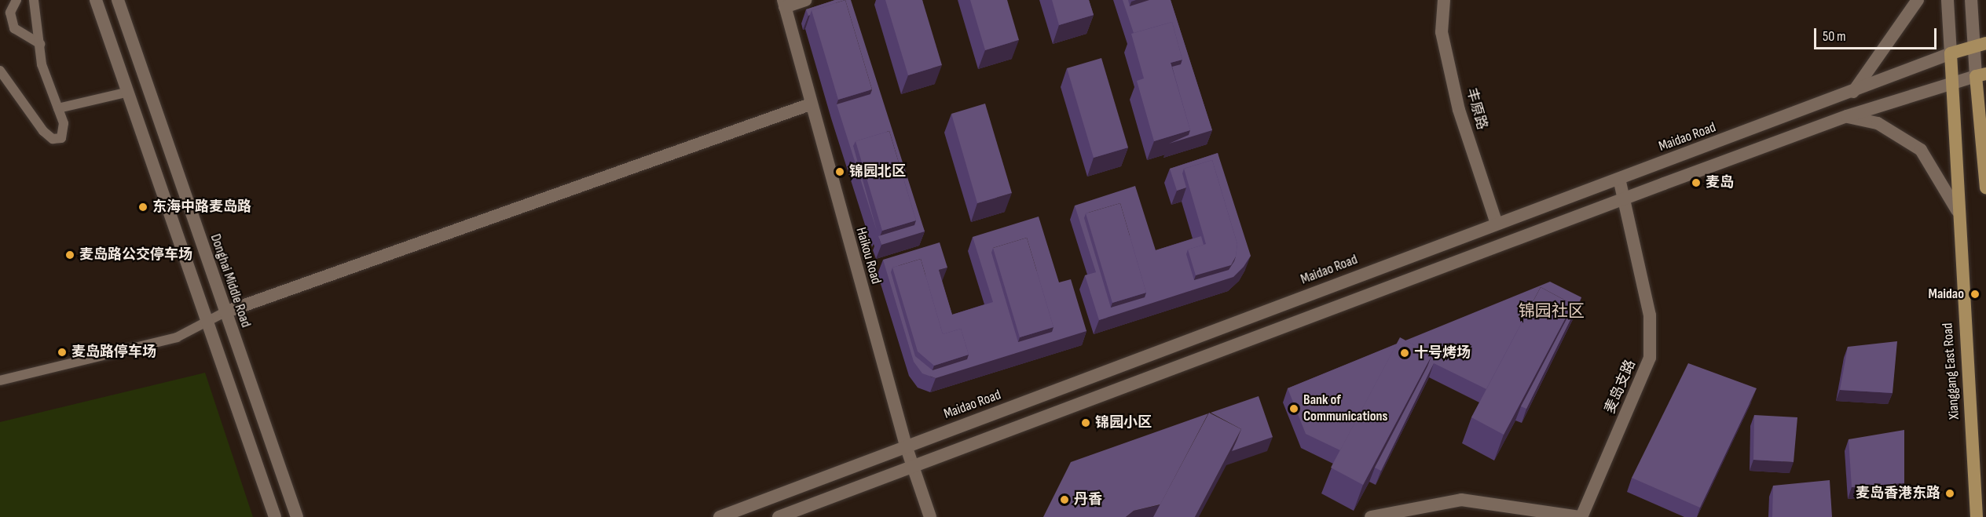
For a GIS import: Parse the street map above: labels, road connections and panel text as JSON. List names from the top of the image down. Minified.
{"streets":{"main road":["丰原路","Maidao Road","Haikou Road","Donghai Middle Road","Xianggang East Road","麦岛支路"]},"crossings":[["丰原路","Maidao Road"],["Maidao Road","Haikou Road"],["Maidao Road","Xianggang East Road"],["Maidao Road","麦岛支路"]],"districts":["锦园社区"],"places":["锦园北区","麦岛","东海中路麦岛路","麦岛路公交停车场","Maidao","麦岛路停车场","十号烤场","Bank of Communications","锦园小区","麦岛香港东路","丹香"],"scale_bar":"50 m"}
